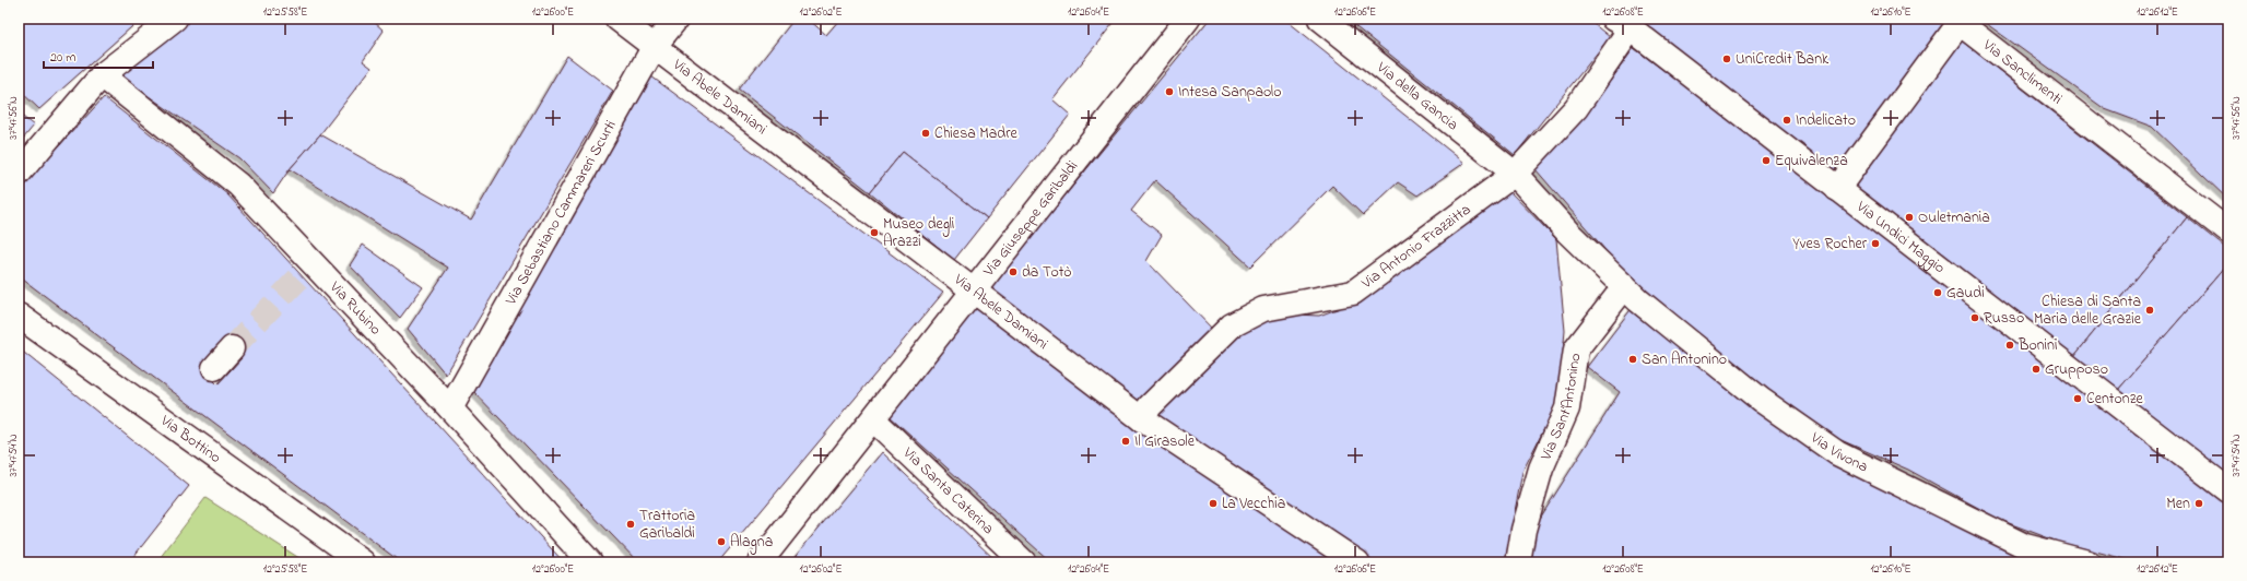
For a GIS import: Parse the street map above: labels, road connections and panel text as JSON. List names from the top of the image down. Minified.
{"streets":{"street":["Via Sanclimenti","Via Abele Damiani","Via della Gancia","Via Sebastiano Cammareri Scurti","Via Giuseppe Garibaldi","Via Undici Maggio","Via Antonio Frazzitta","Via Rubino","Via Sant'Antonino","Via Bottino","Via Vivona","Via Santa Caterina"]},"crossings":[["Via Sanclimenti","Via Undici Maggio"],["Via Abele Damiani","Via Sebastiano Cammareri Scurti"],["Via Abele Damiani","Via Giuseppe Garibaldi"],["Via Abele Damiani","Via Antonio Frazzitta"],["Via della Gancia","Via Antonio Frazzitta"],["Via Sebastiano Cammareri Scurti","Via Rubino"],["Via Giuseppe Garibaldi","Via Santa Caterina"],["Via Undici Maggio","Via Antonio Frazzitta"],["Via Sant'Antonino","Via Vivona"]],"places":["UniCredit Bank","Intesa Sanpaolo","Indelicato","Chiesa Madre","Equivalenza","Ouletmania","Museo degli Arazzi","Yves Rocher","da Totò","Gaudi","Chiesa di Santa Maria delle Grazie","Russo","Bonini","San Antonino","Grupposo","Centonze","Il Girasole","La Vecchia","Men","Trattoria Garibaldi","Alagna"],"scale_bar":"20 m","coordinates":["12°25'58\"E","12°26'00\"E","12°26'02\"E","12°26'04\"E","12°26'06\"E","12°26'08\"E","12°26'10\"E","12°26'12\"E","37°47'56\"N","37°47'54\"N"]}
